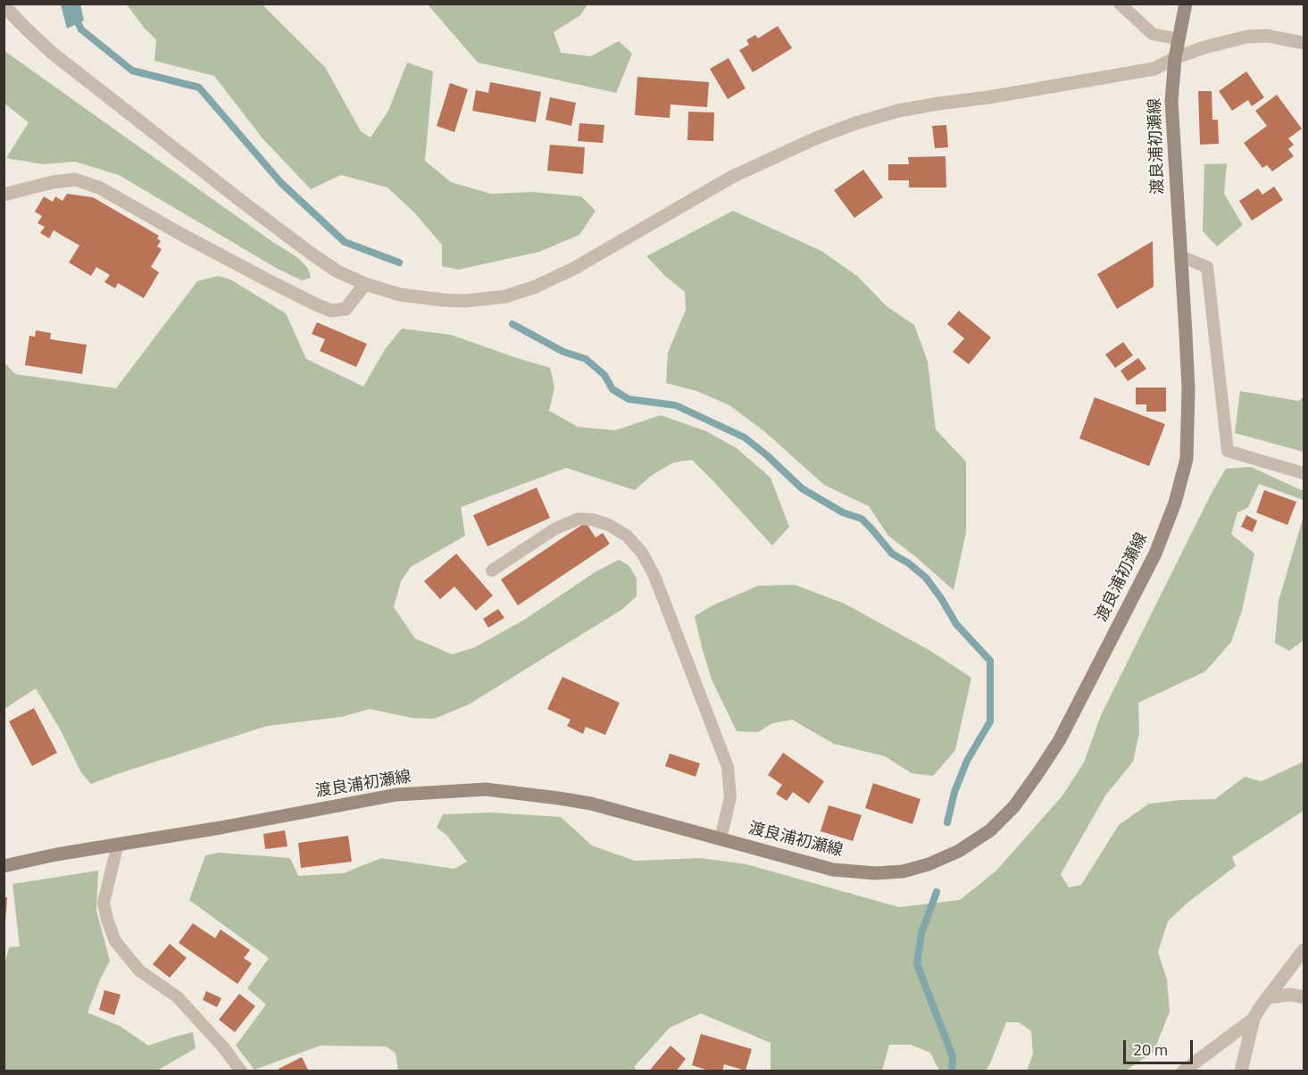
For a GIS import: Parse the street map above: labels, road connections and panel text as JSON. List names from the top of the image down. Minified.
{"streets":{"main road":["渡良浦初瀬線"]},"scale_bar":"20 m"}
